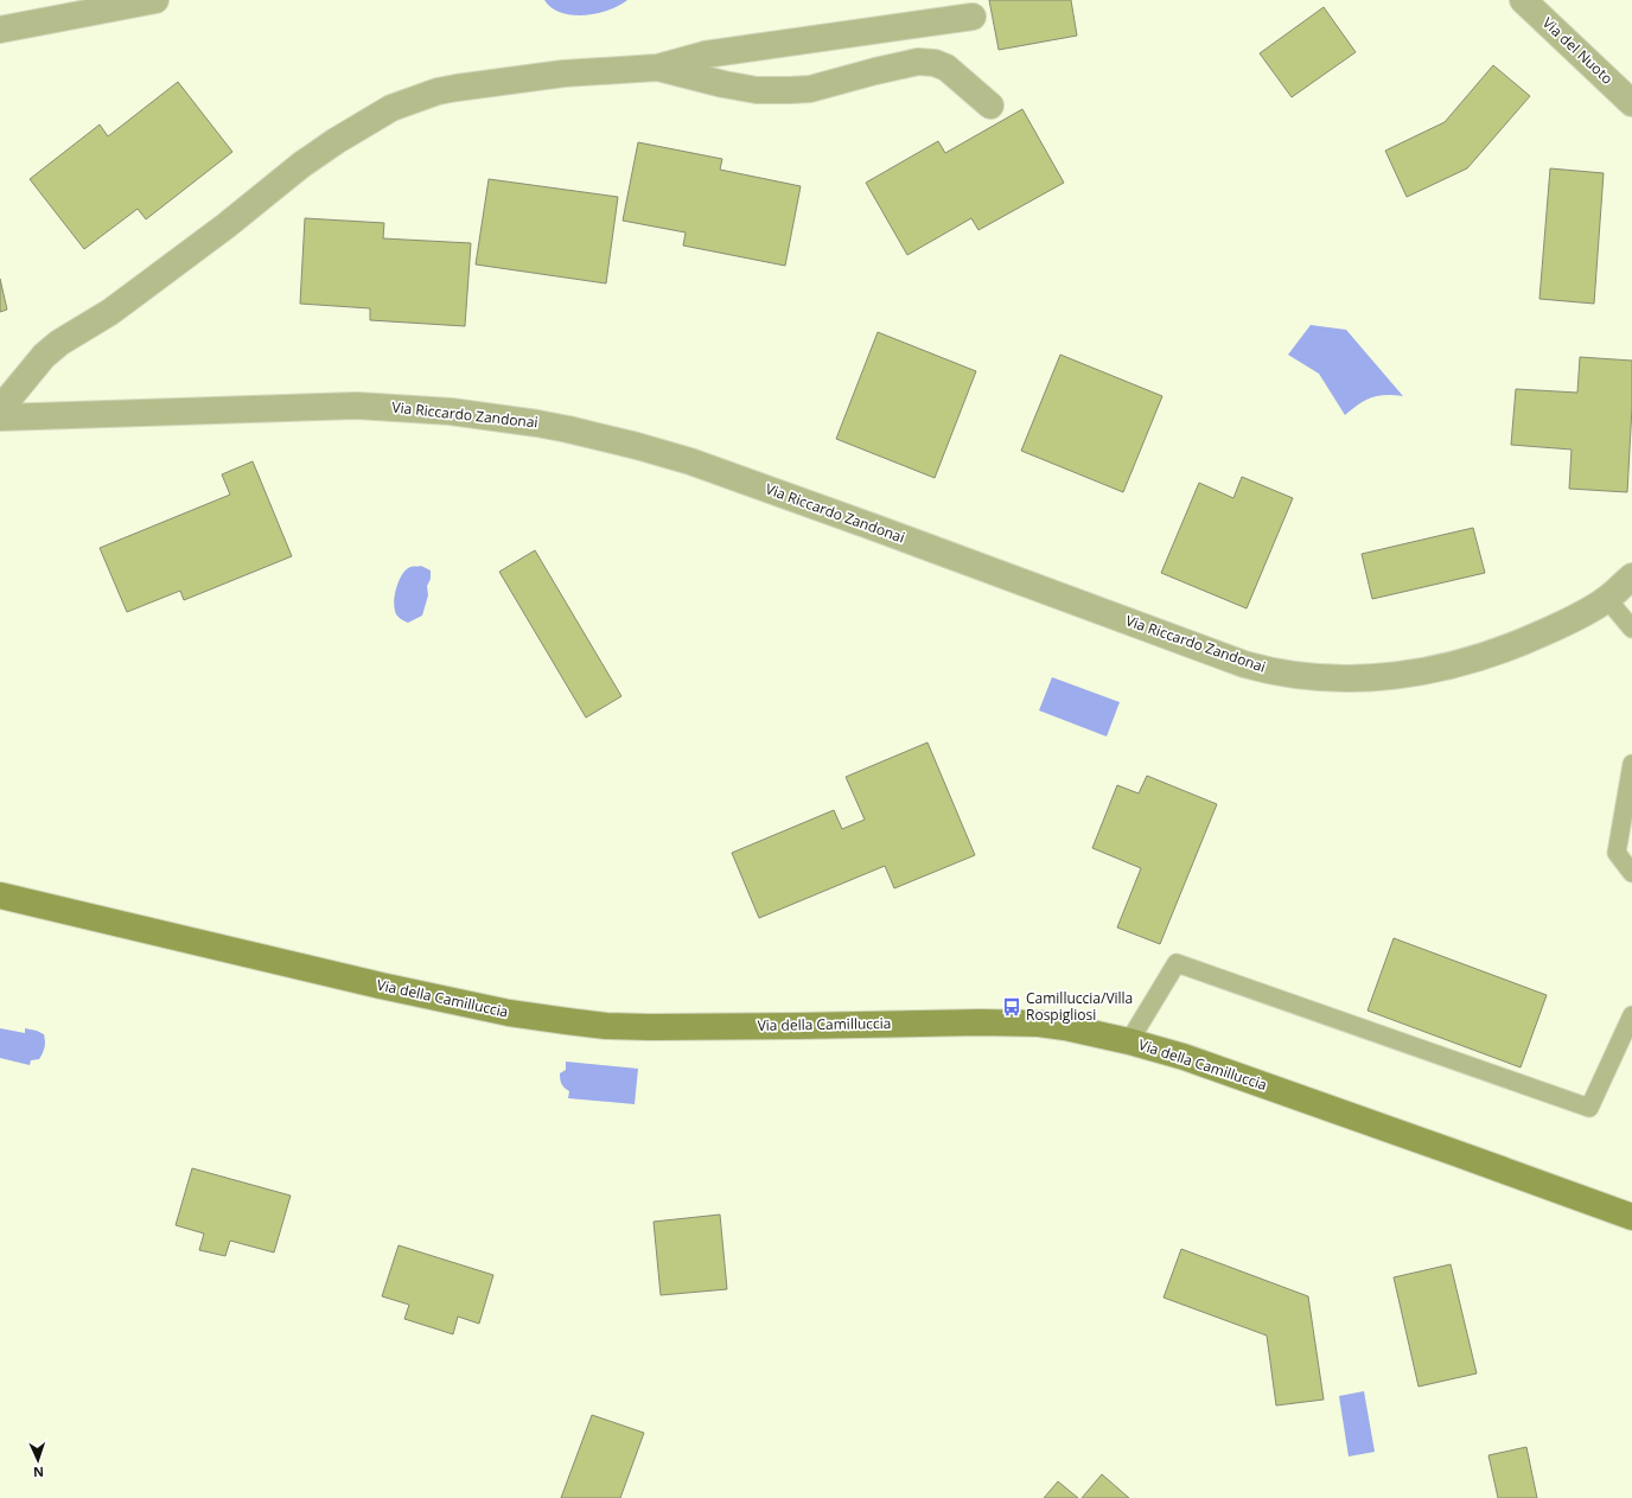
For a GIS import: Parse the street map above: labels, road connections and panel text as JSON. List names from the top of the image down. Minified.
{"streets":{"main road":["Via della Camilluccia"],"street":["Via del Nuoto","Via Riccardo Zandonai"]},"places":{"bus stop":["Camilluccia/Villa Rospigliosi"]},"north":"bottom"}
